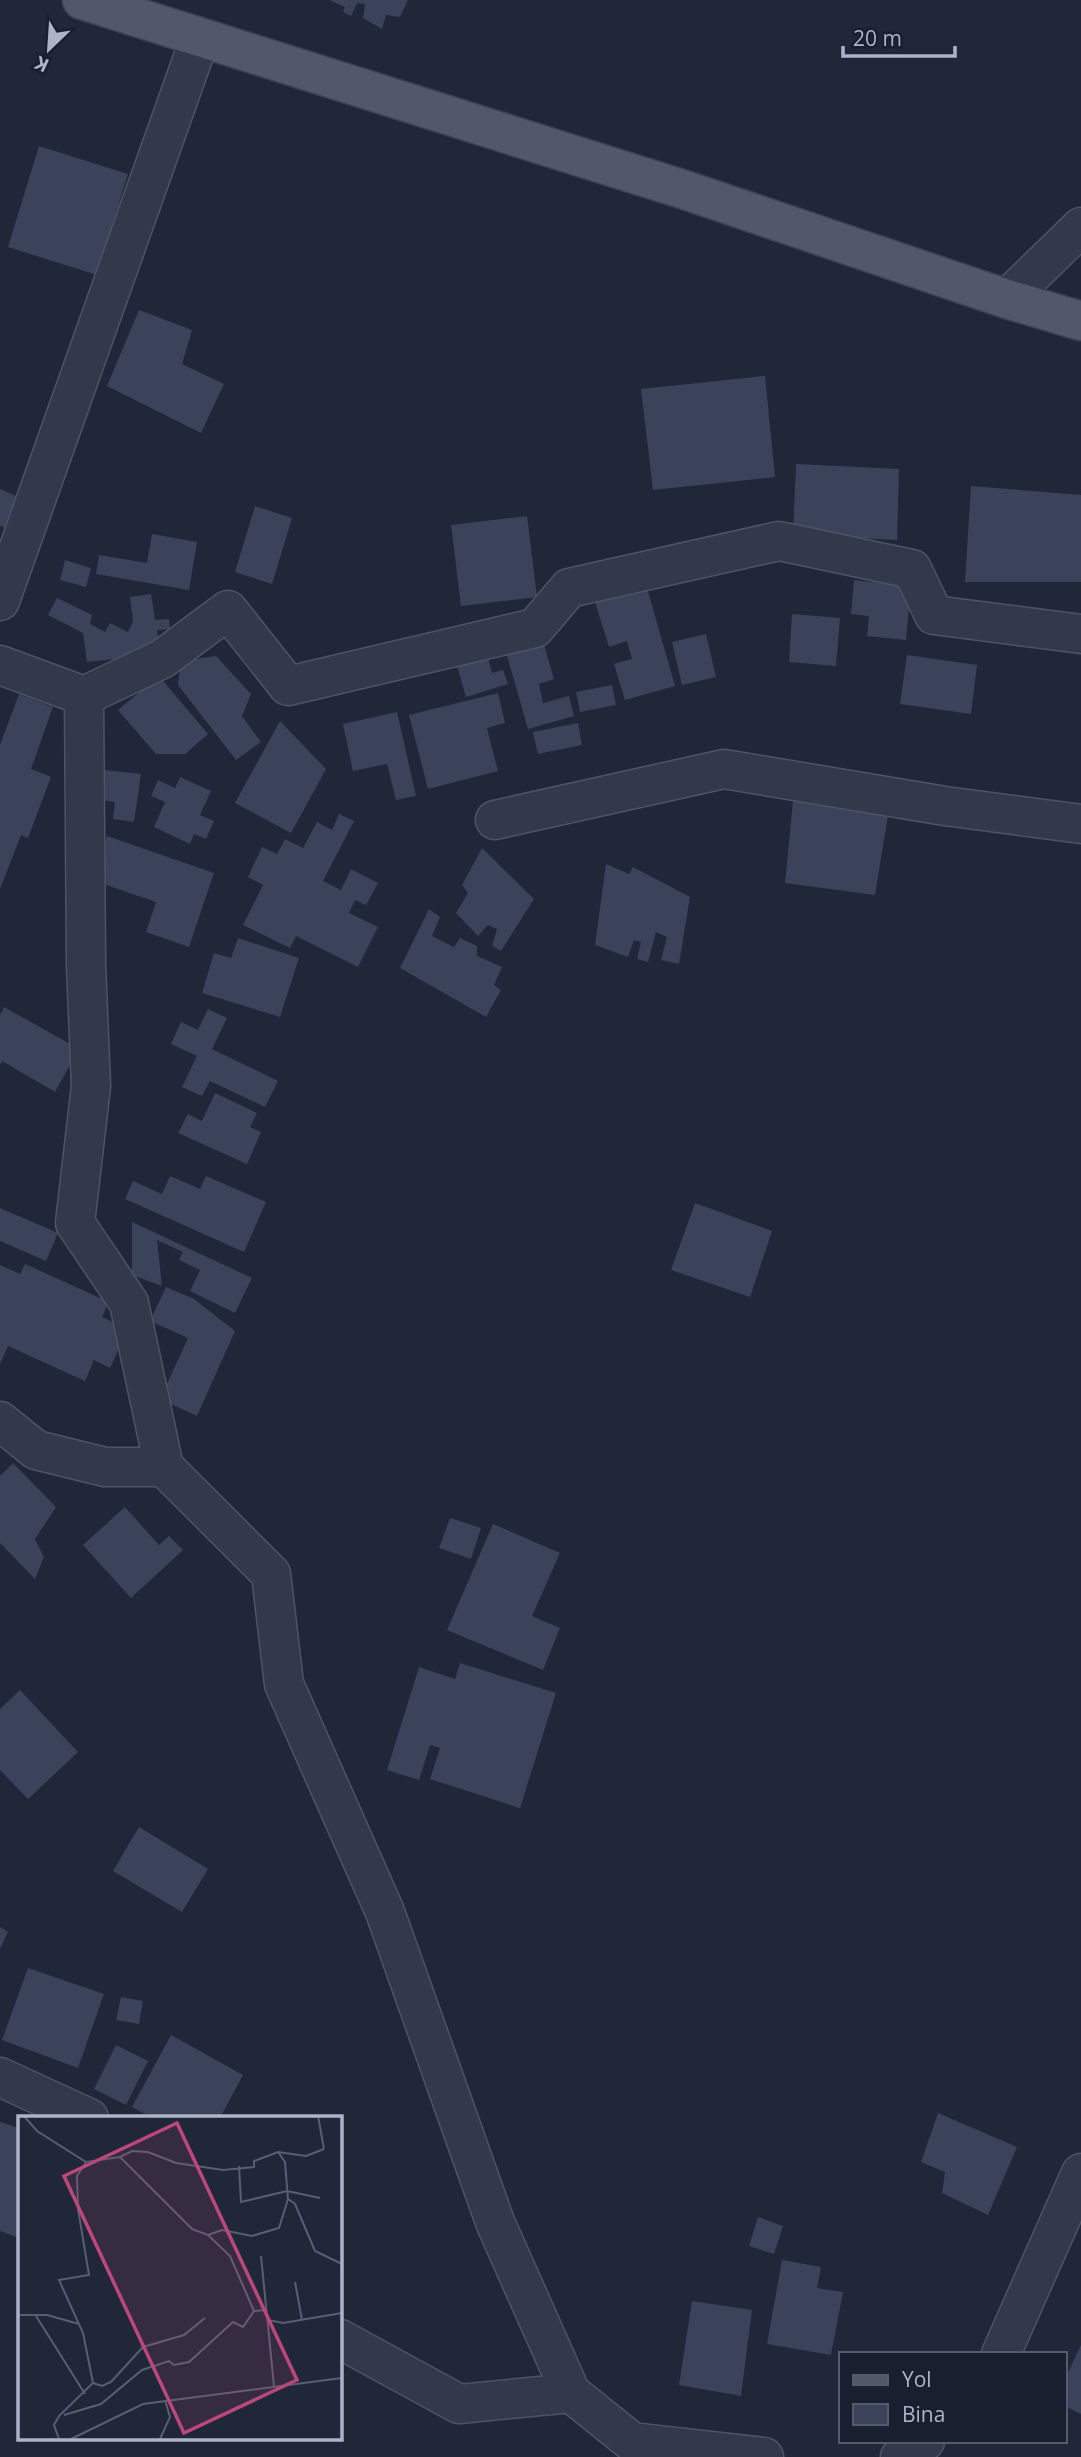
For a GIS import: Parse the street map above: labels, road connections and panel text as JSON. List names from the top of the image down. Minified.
{"legend":["Yol","Bina"],"scale_bar":"20 m","north":"bottom left"}
